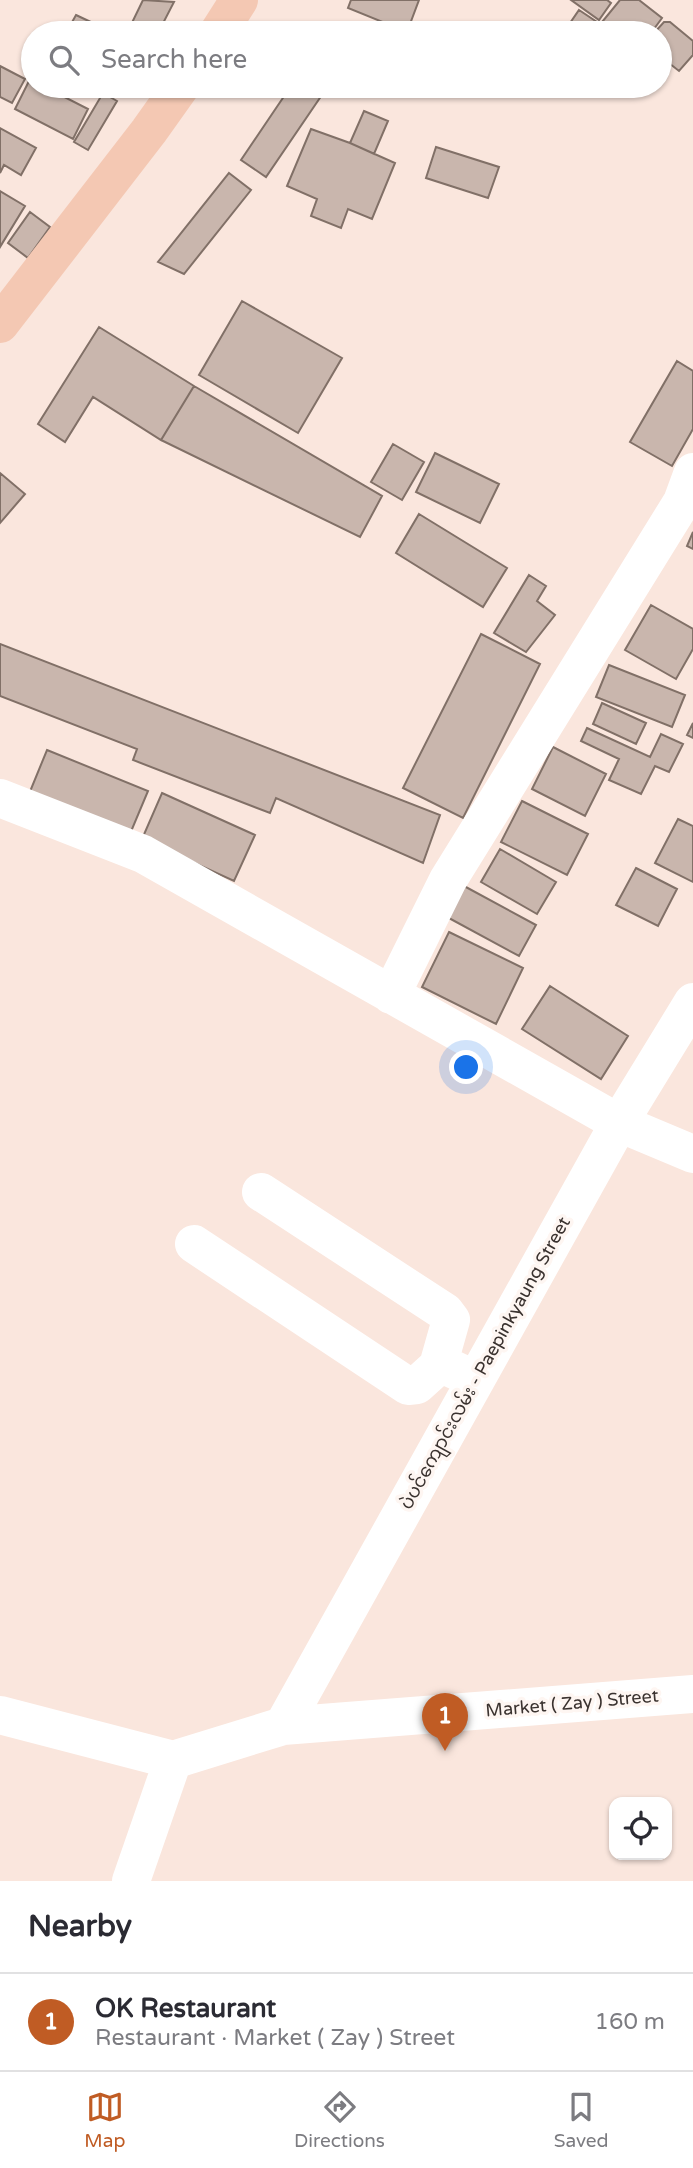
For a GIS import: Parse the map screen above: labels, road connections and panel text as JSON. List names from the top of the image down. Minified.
{"streets":{"street":["ပဲပင်ကျောင်းလမ်း - Paepinkyaung Street","Market ( Zay ) Street"]},"crossings":[["ပဲပင်ကျောင်းလမ်း - Paepinkyaung Street","Market ( Zay ) Street"]],"page":{"search":"Search here","pins":"1","heading":"Nearby","list":[{"mark":"1","name":"OK Restaurant","note":"Restaurant · Market ( Zay ) Street","value":"160 m"}],"nav":["Map","Directions","Saved"]}}
